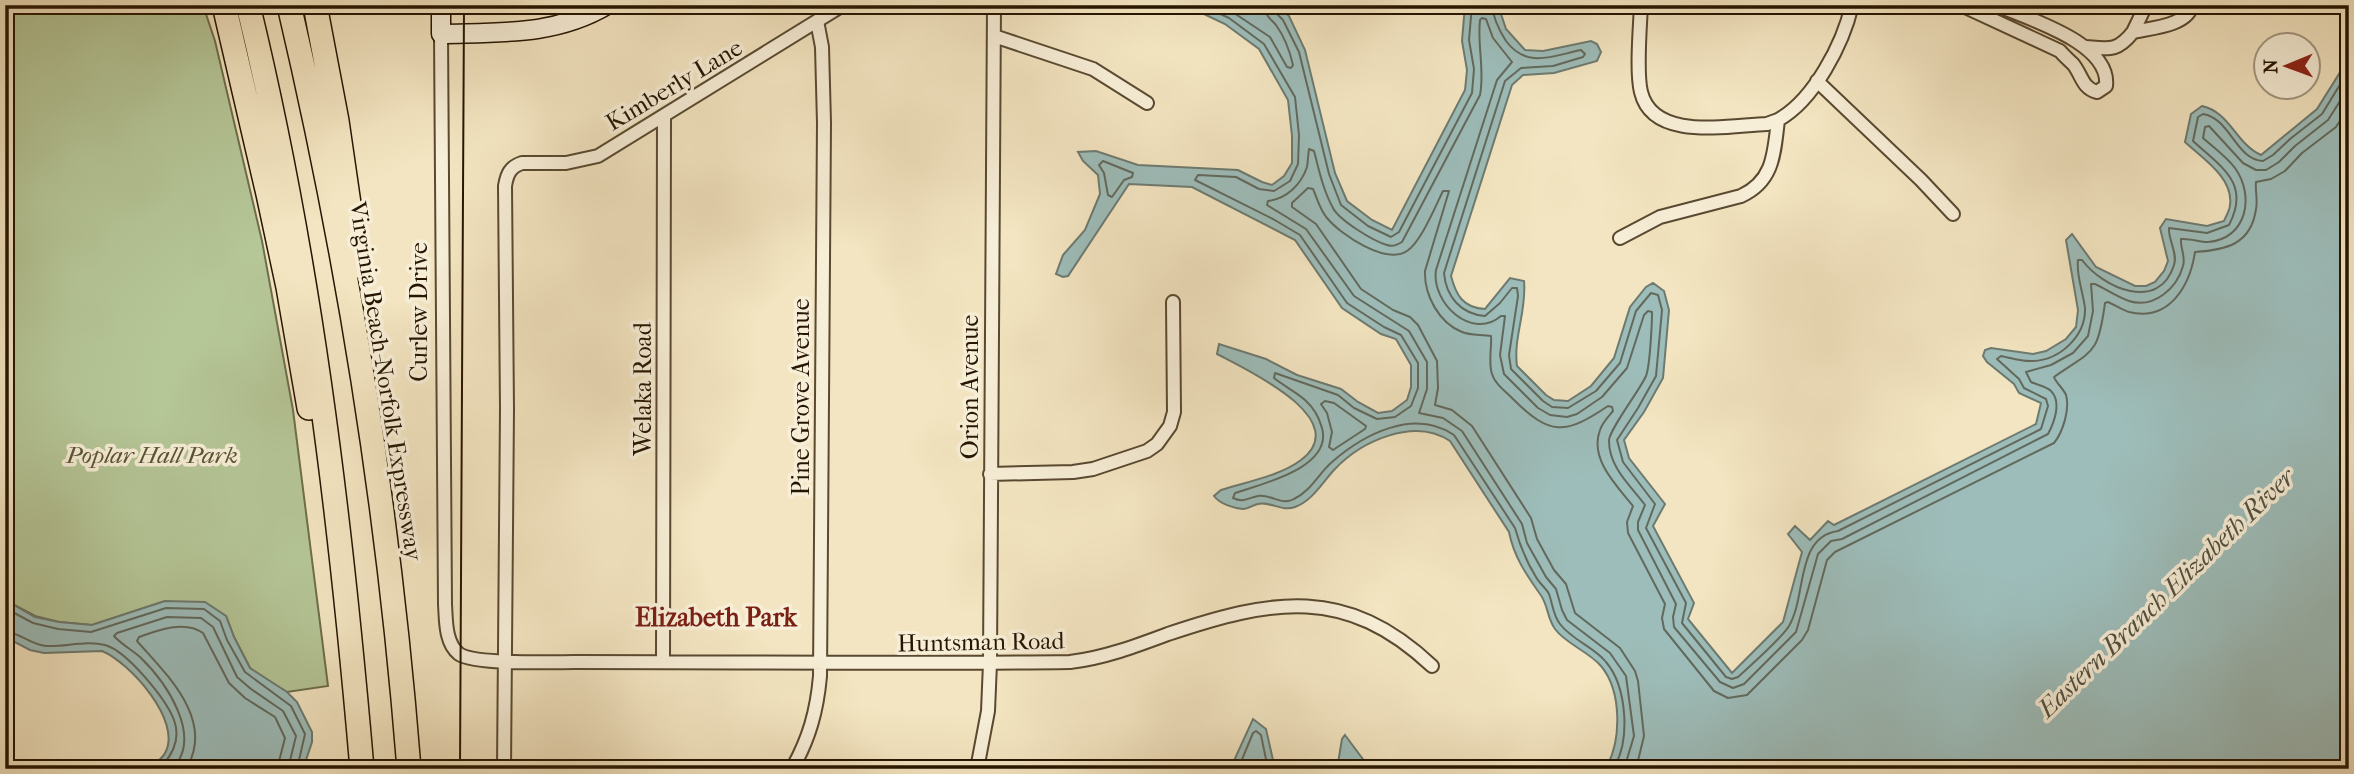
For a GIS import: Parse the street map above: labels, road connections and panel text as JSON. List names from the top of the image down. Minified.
{"streets":{"highway":["Virginia Beach-Norfolk Expressway"],"street":["Kimberly Lane","Curlew Drive","Orion Avenue","Welaka Road","Pine Grove Avenue","Huntsman Road"]},"crossings":[["Kimberly Lane","Curlew Drive"],["Kimberly Lane","Welaka Road"],["Kimberly Lane","Pine Grove Avenue"],["Kimberly Lane","Huntsman Road"],["Curlew Drive","Huntsman Road"],["Orion Avenue","Huntsman Road"],["Welaka Road","Huntsman Road"],["Pine Grove Avenue","Huntsman Road"]],"districts":["Elizabeth Park"],"water":["Eastern Branch Elizabeth River"],"parks":["Poplar Hall Park"],"north":"left"}
